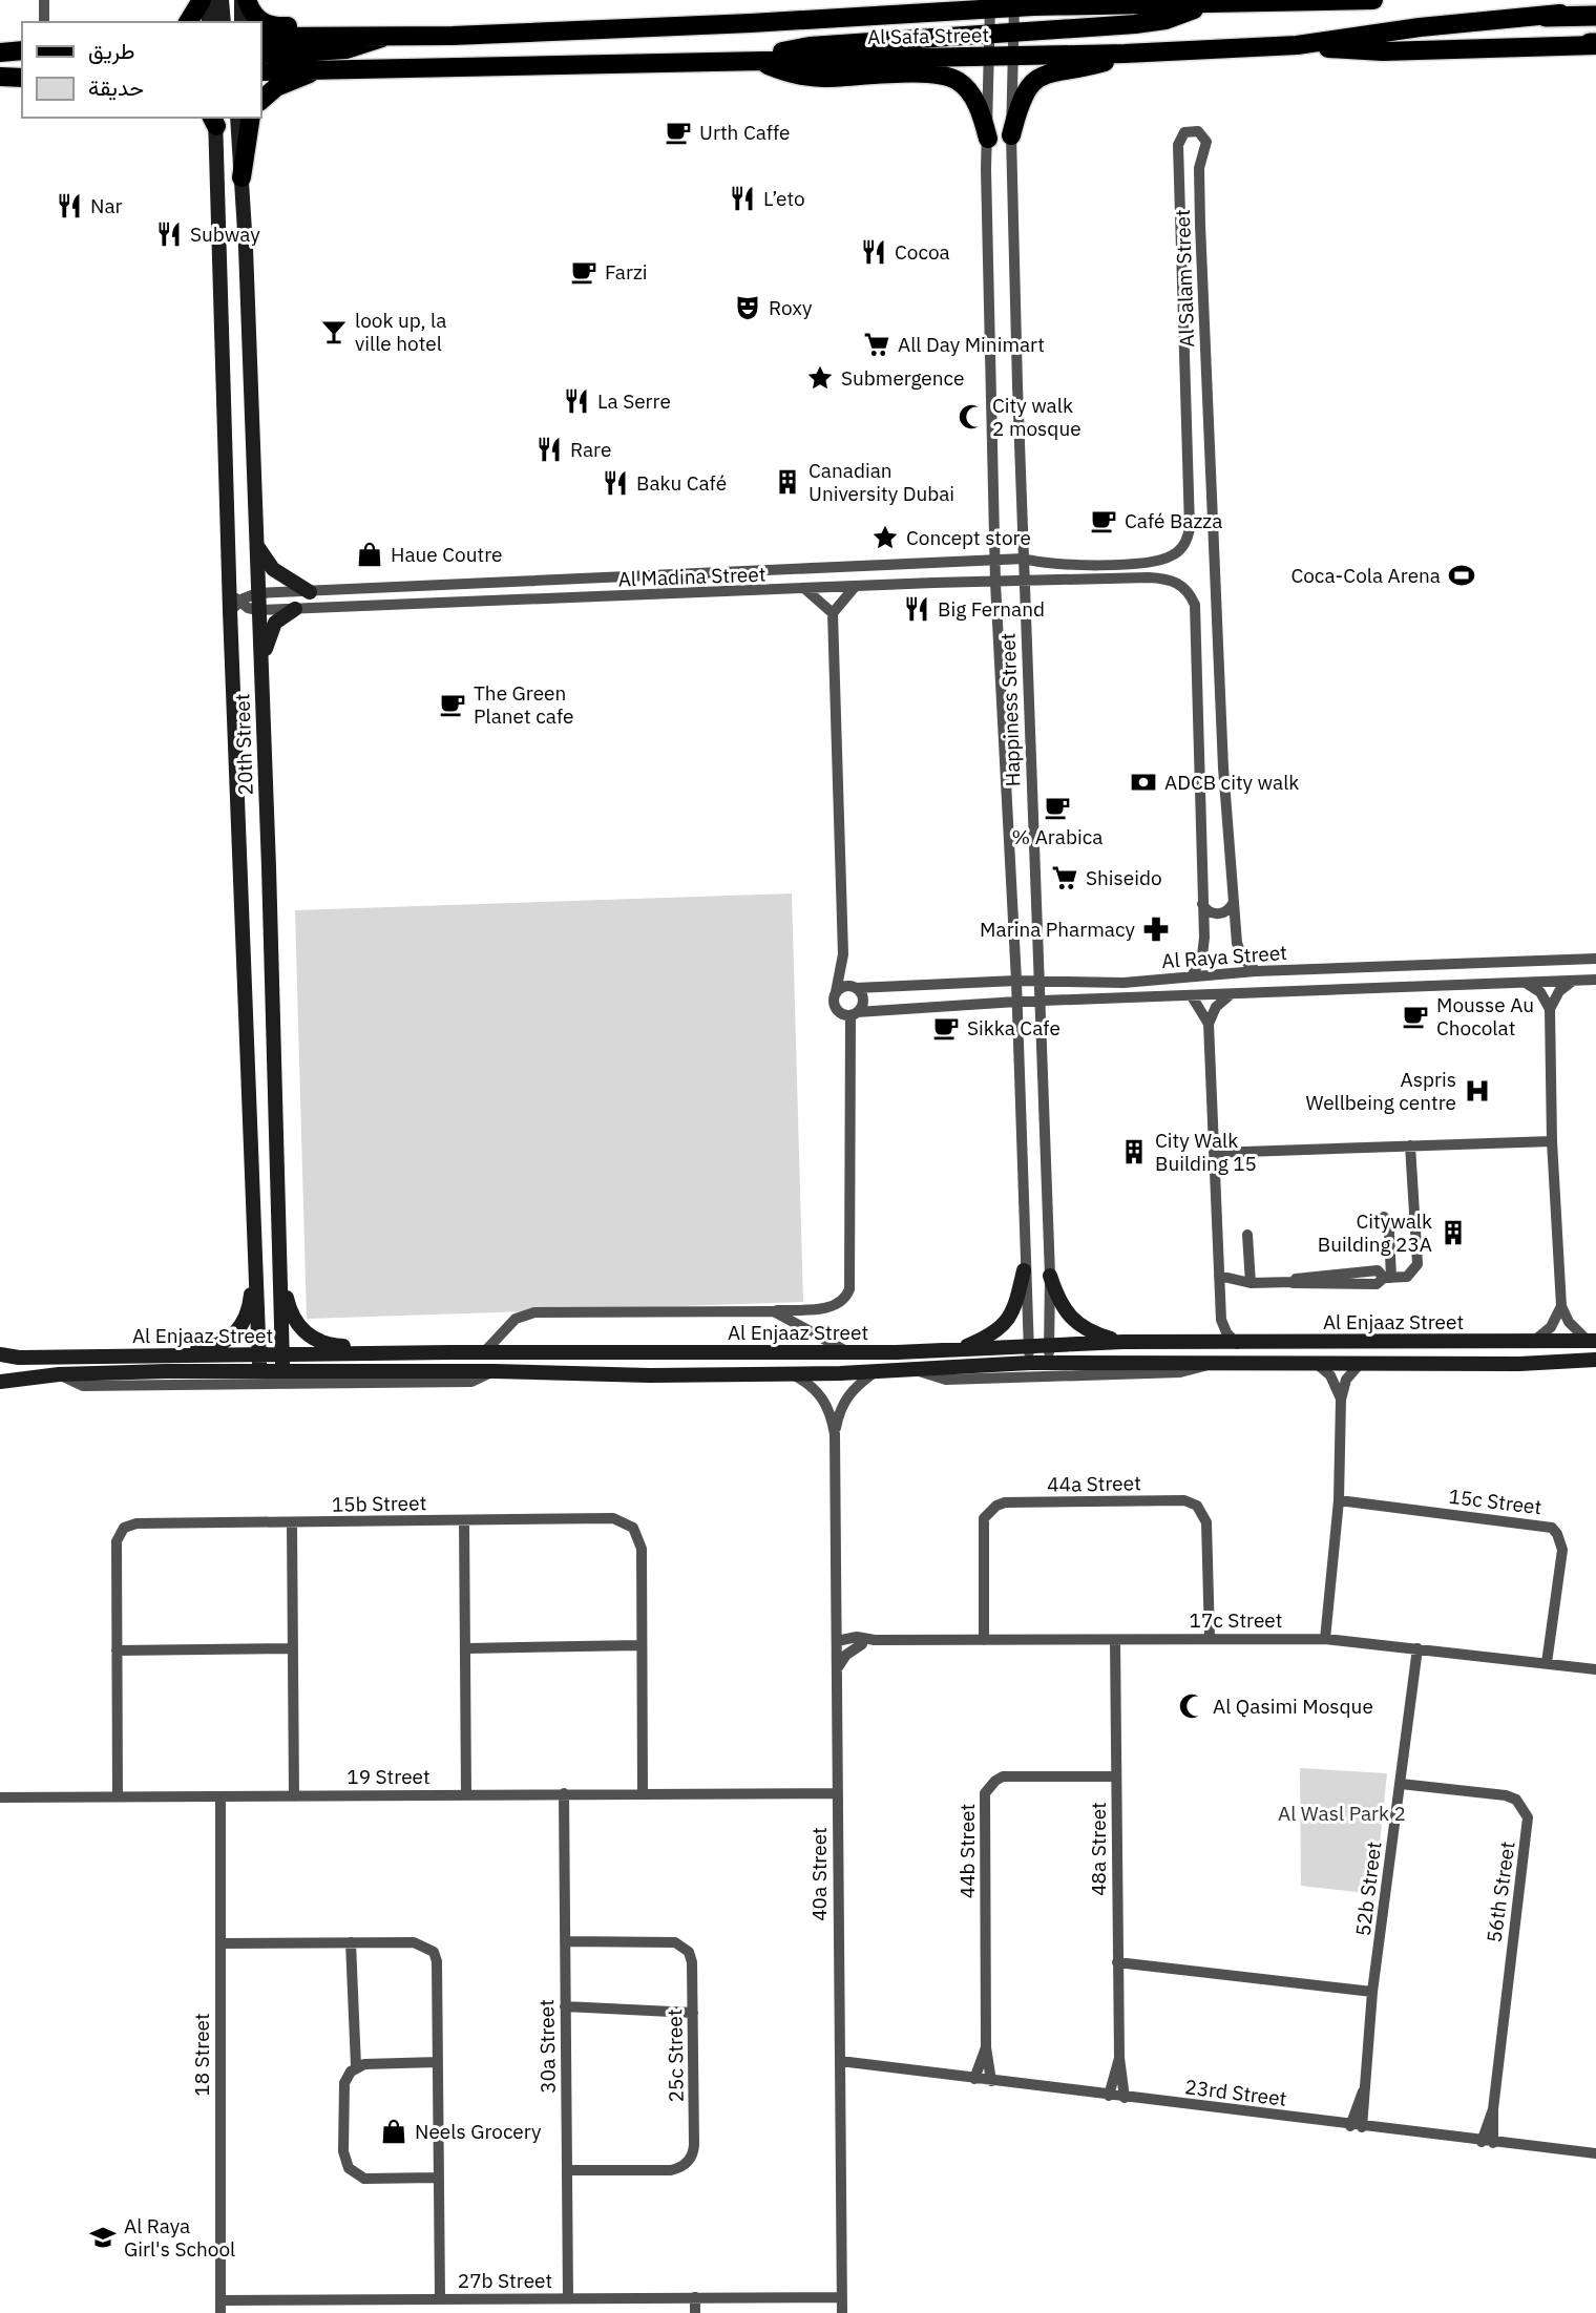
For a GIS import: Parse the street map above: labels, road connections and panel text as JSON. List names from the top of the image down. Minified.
{"streets":{"main road":["Al Safa Street"],"street":["Al Salam Street","Al Madina Street","Happiness Street","20th Street","Al Raya Street","Al Enjaaz Street","44a Street","15c Street","15b Street","17c Street","19 Street","48a Street","44b Street","40a Street","52b Street","56th Street","30a Street","18 Street","25c Street","23rd Street","27b Street"]},"crossings":[["Al Safa Street","Happiness Street"],["Al Salam Street","Al Madina Street"],["Al Salam Street","Al Raya Street"],["Al Madina Street","Happiness Street"],["Al Madina Street","20th Street"],["Happiness Street","Al Raya Street"],["Happiness Street","Al Enjaaz Street"],["20th Street","Al Enjaaz Street"],["Al Enjaaz Street","40a Street"],["44a Street","17c Street"],["15c Street","17c Street"],["17c Street","48a Street"],["17c Street","40a Street"],["17c Street","52b Street"],["19 Street","40a Street"],["19 Street","30a Street"],["19 Street","18 Street"],["48a Street","44b Street"],["48a Street","23rd Street"],["44b Street","23rd Street"],["40a Street","23rd Street"],["40a Street","27b Street"],["52b Street","56th Street"],["52b Street","23rd Street"],["56th Street","23rd Street"],["30a Street","25c Street"],["30a Street","27b Street"],["18 Street","27b Street"]],"parks":["Al Wasl Park 2"],"places":{"cafe":["Urth Caffe","Farzi","Café Bazza","The Green Planet cafe","% Arabica","Mousse Au Chocolat","Sikka Cafe"],"restaurant":["L’eto","Nar","Subway","Cocoa","La Serre","Rare","Baku Café","Big Fernand"],"theatre":["Roxy"],"bar":["look up, la ville hotel"],"supermarket":["All Day Minimart","Shiseido"],"place":["Submergence","Concept store"],"mosque":["City walk 2 mosque","Al Qasimi Mosque"],"building":["Canadian University Dubai","City Walk Building 15","Citywalk Building 23A"],"shop":["Haue Coutre","Neels Grocery"],"sports":["Coca-Cola Arena"],"bank":["ADCB city walk"],"pharmacy":["Marina Pharmacy"],"hospital":["Aspris Wellbeing centre"],"school or university":["Al Raya Girl's School"]},"legend":["طريق","حديقة"]}
